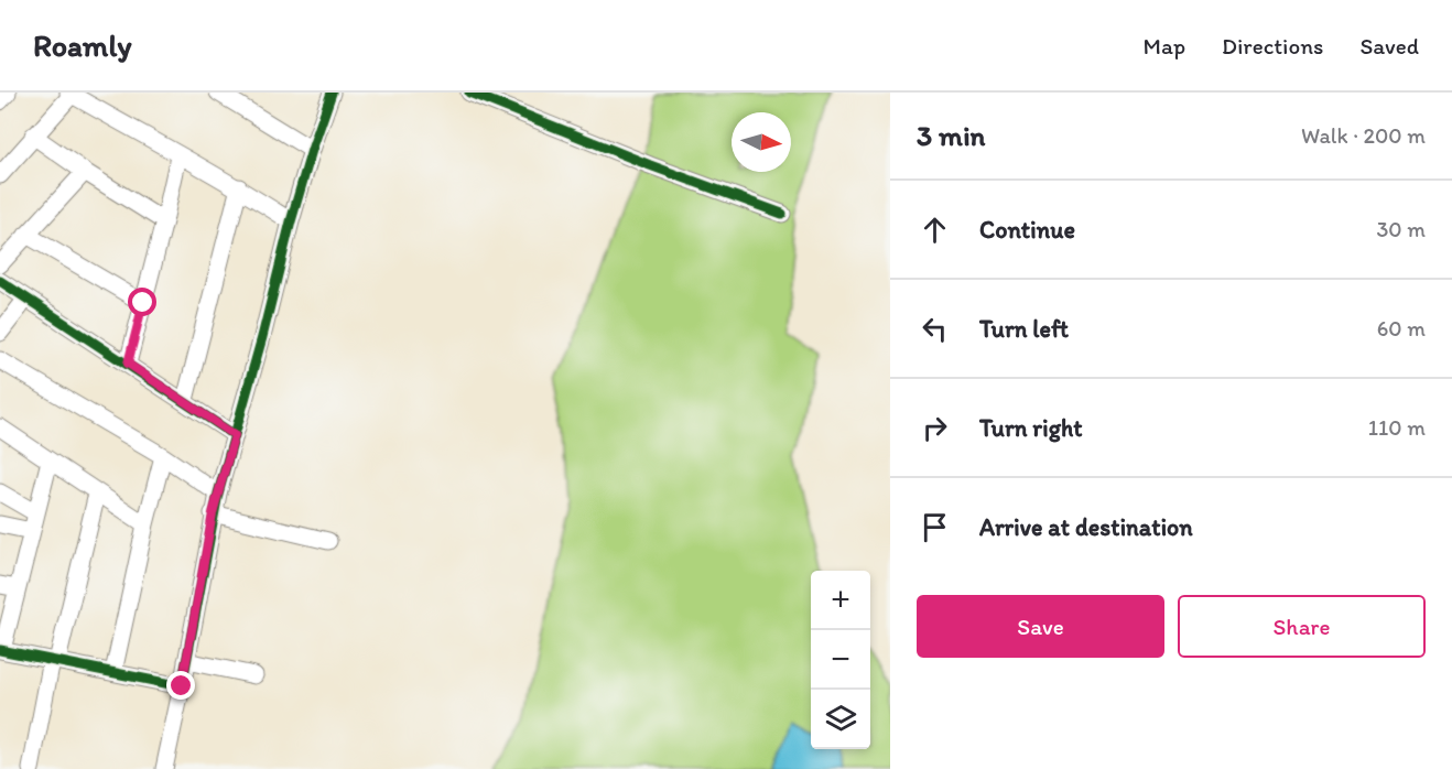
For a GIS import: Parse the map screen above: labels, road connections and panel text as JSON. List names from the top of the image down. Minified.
{"north":"right","page":{"header":"Roamly","nav":["Map","Directions","Saved"],"heading":["3 min","Walk · 200 m"],"list":[["Continue","30 m"],["Turn left","60 m"],["Turn right","110 m"],"Arrive at destination"],"map_buttons":["+","−"],"buttons":["Save","Share"]}}
